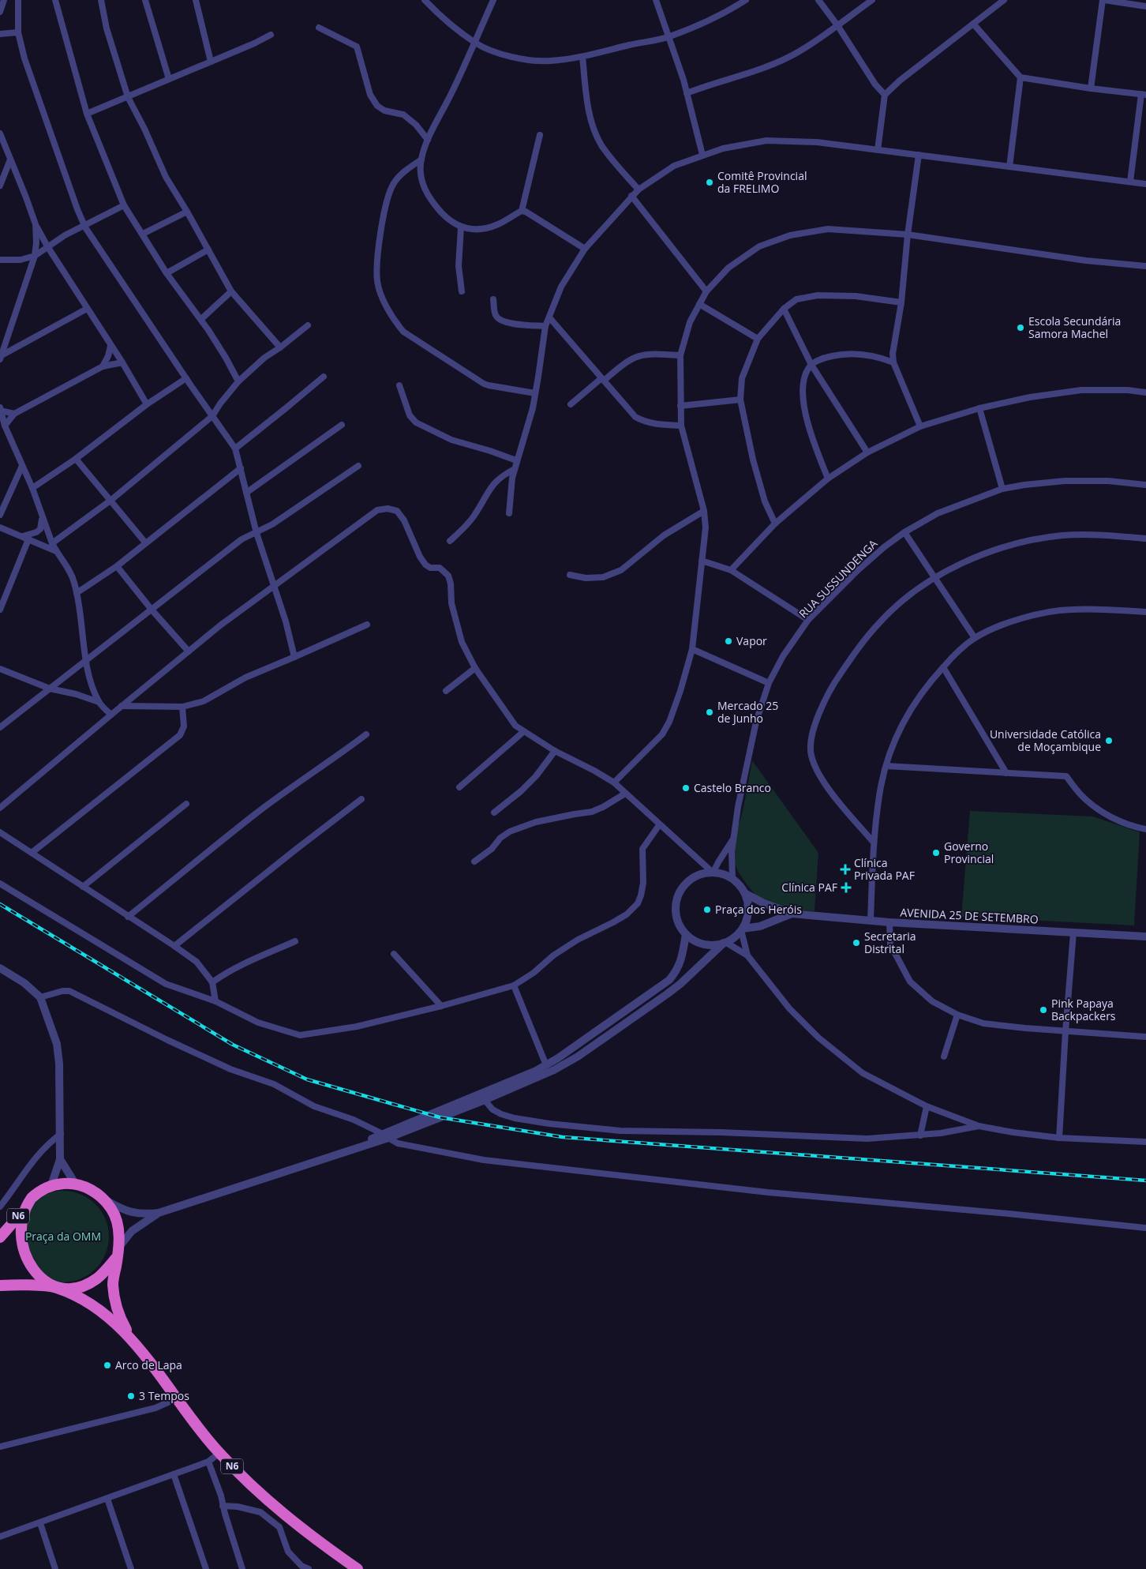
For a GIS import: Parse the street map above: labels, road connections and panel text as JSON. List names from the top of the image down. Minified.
{"streets":{"highway":["N6"],"street":["RUA SUSSUNDENGA","AVENIDA 25 DE SETEMBRO"]},"crossings":[["RUA SUSSUNDENGA","AVENIDA 25 DE SETEMBRO"]],"parks":["Praça da OMM"],"places":{"other":["Comitê Provincial da FRELIMO","Escola Secundária Samora Machel","Vapor","Mercado 25 de Junho","Universidade Católica de Moçambique","Castelo Branco","Governo Provincial","Praça dos Heróis","Secretaria Distrital","Pink Papaya Backpackers","Arco de Lapa","3 Tempos"],"health":["Clínica Privada PAF","Clínica PAF"]}}
